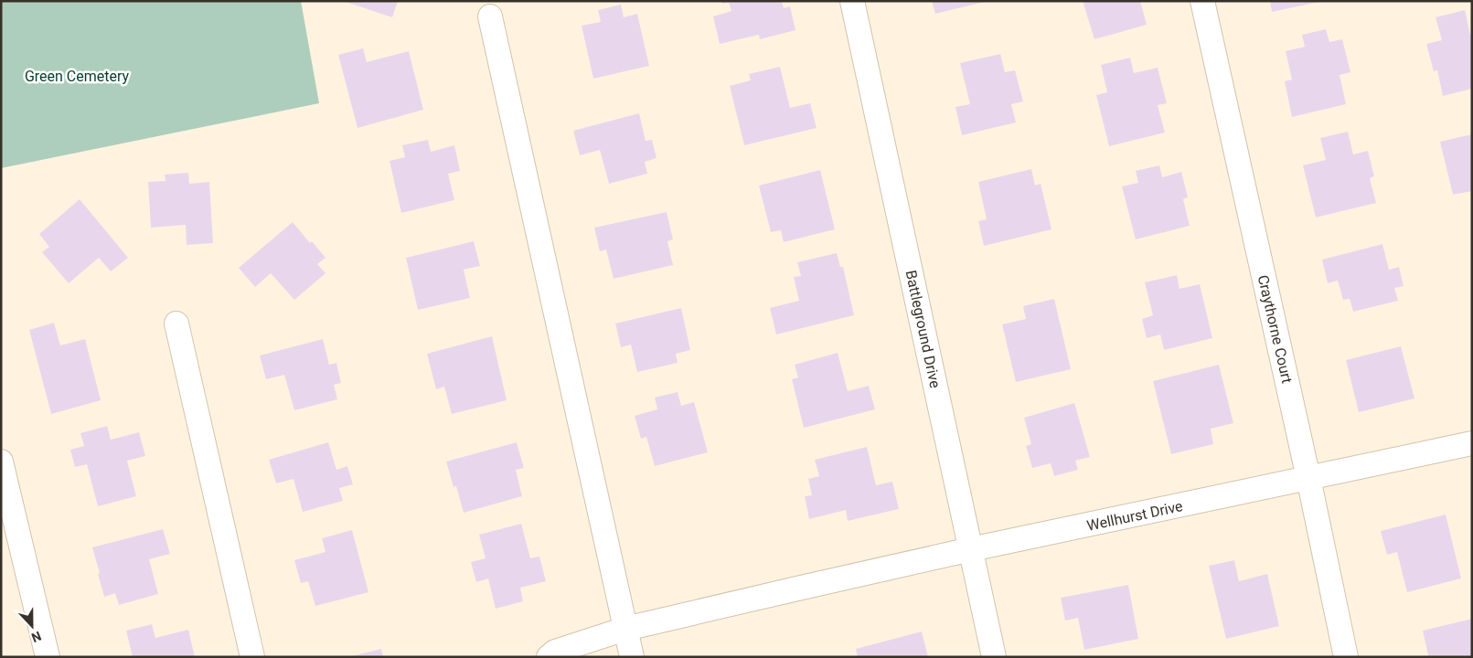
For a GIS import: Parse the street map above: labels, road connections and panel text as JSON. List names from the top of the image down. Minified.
{"streets":{"street":["Battleground Drive","Craythorne Court","Wellhurst Drive"]},"crossings":[["Battleground Drive","Wellhurst Drive"],["Craythorne Court","Wellhurst Drive"]],"parks":["Green Cemetery"],"north":"bottom"}
